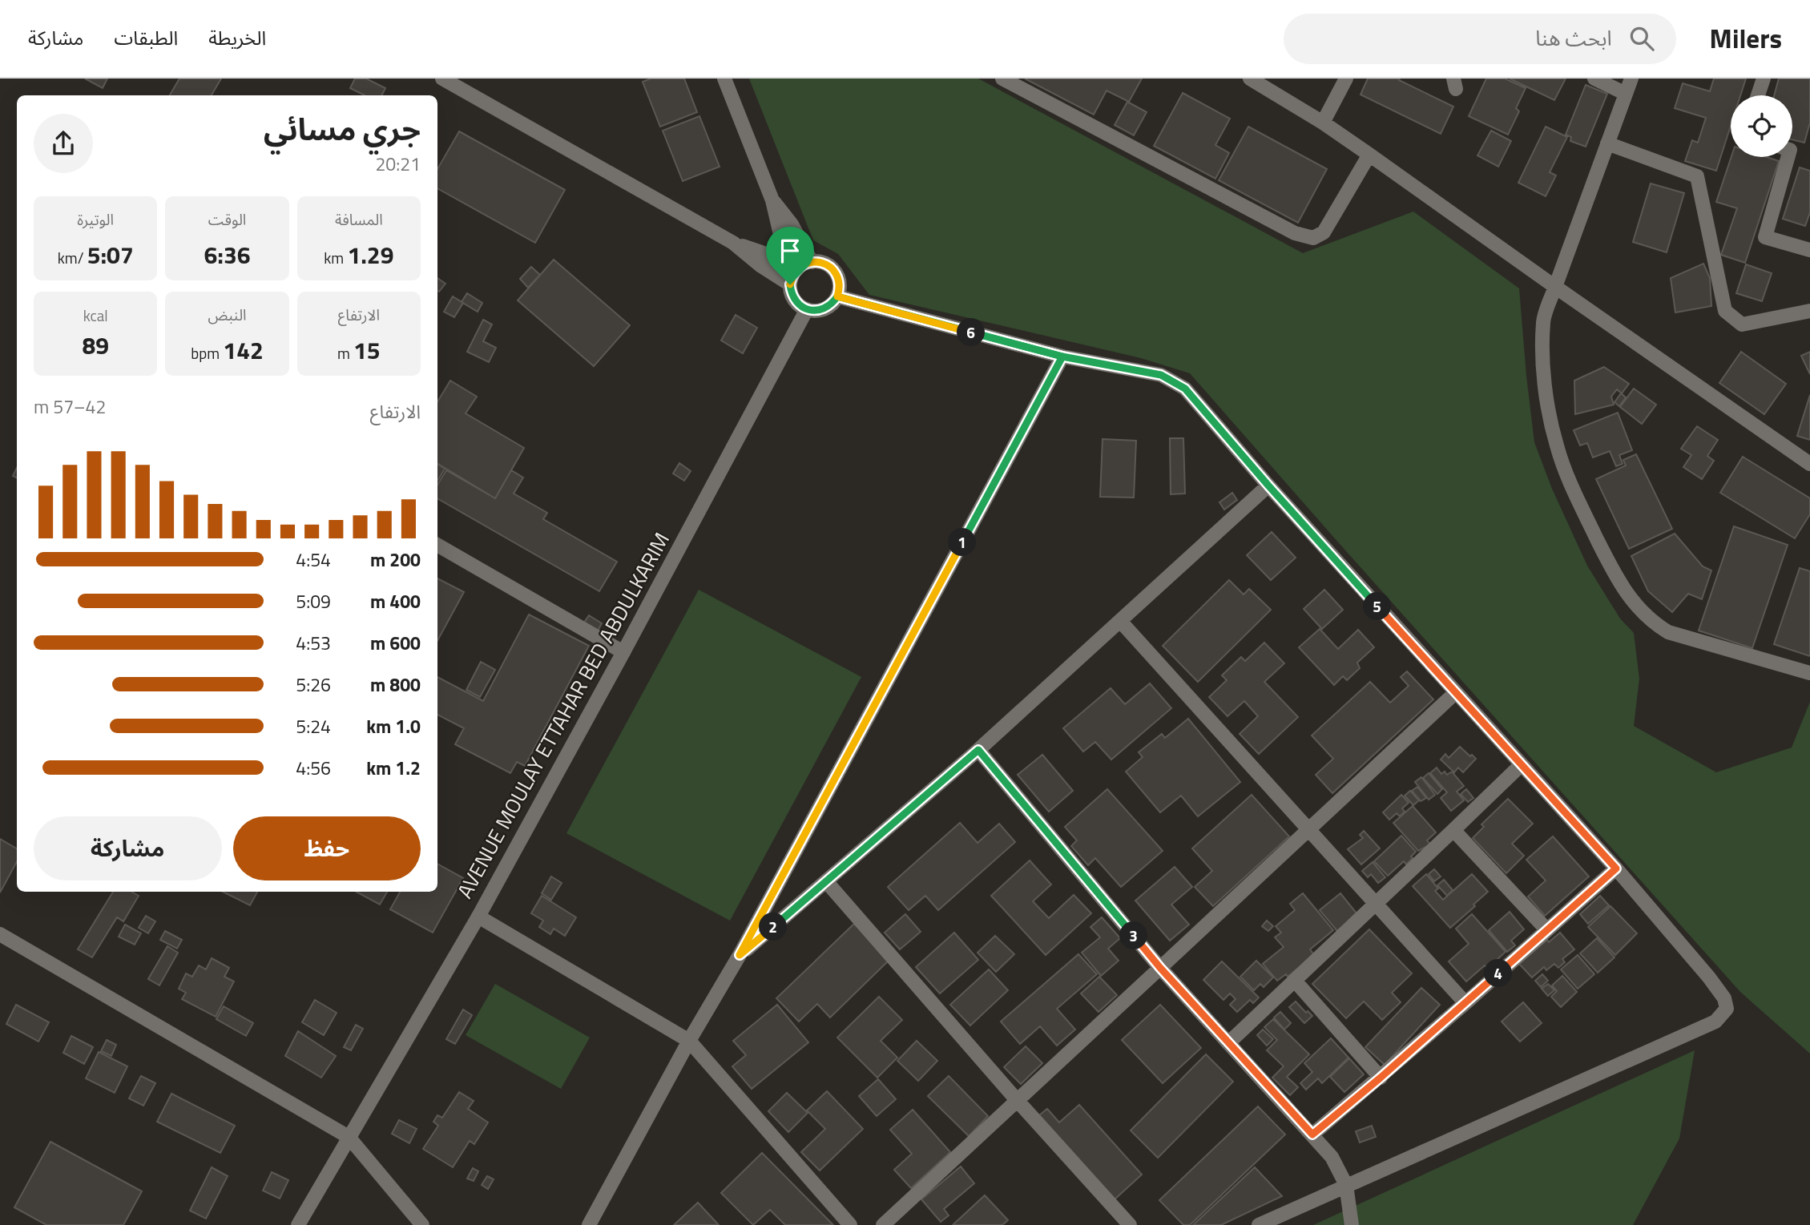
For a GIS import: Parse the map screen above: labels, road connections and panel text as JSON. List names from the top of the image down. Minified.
{"streets":{"street":["AVENUE MOULAY ETTAHAR BED ABDULKARIM"]},"page":{"header":"Milers","search":"ابحث هنا","nav":["الخريطة","الطبقات","مشاركة"],"heading":["جري مسائي","20:21"],"stats":[["المسافة","1.29 km"],["الوقت","6:36"],["الوتيرة","5:07 /km"],["الارتفاع","15 m"],["النبض","142 bpm"],["kcal","89"]],"pins":["6","1","5","2","3","4"],"chart":["الارتفاع","42–57 m"],"list":[{"name":"200 m","note":"4:54"},{"name":"400 m","note":"5:09"},{"name":"600 m","note":"4:53"},{"name":"800 m","note":"5:26"},{"name":"1.0 km","note":"5:24"},{"name":"1.2 km","note":"4:56"}],"buttons":["حفظ","مشاركة"]}}
